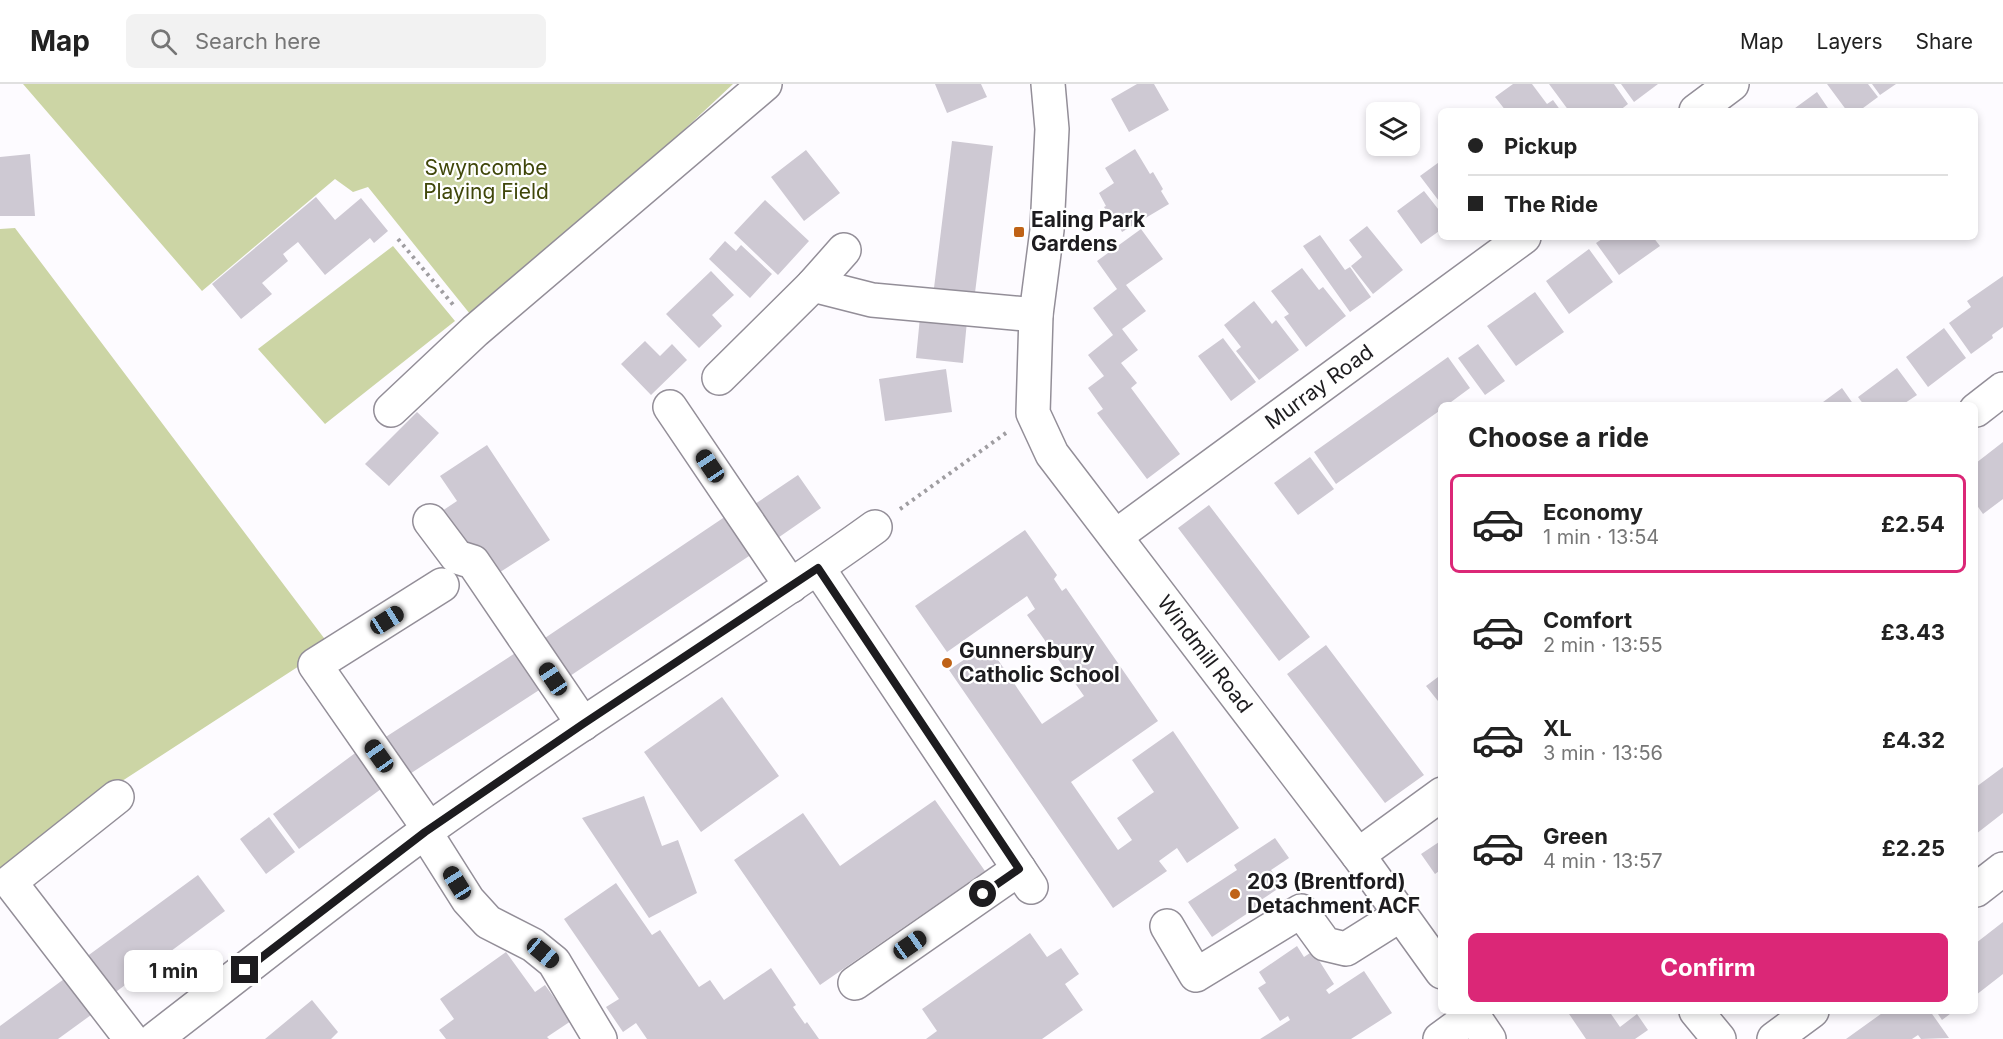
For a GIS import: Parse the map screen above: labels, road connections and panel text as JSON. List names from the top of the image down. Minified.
{"streets":{"street":["Murray Road","Windmill Road"]},"crossings":[["Murray Road","Windmill Road"]],"parks":["Swyncombe Playing Field"],"places":{"transit":["Ealing Park Gardens"],"other":["Gunnersbury Catholic School","203 (Brentford) Detachment ACF"]},"page":{"header":"Map","search":"Search here","nav":["Map","Layers","Share"],"banner":["Pickup","The Ride"],"heading":"Choose a ride","list":[{"name":"Economy","note":"1 min · 13:54","value":"£2.54"},{"name":"Comfort","note":"2 min · 13:55","value":"£3.43"},{"name":"XL","note":"3 min · 13:56","value":"£4.32"},{"name":"Green","note":"4 min · 13:57","value":"£2.25"}],"buttons":"Confirm","bubble":"1 min"}}
